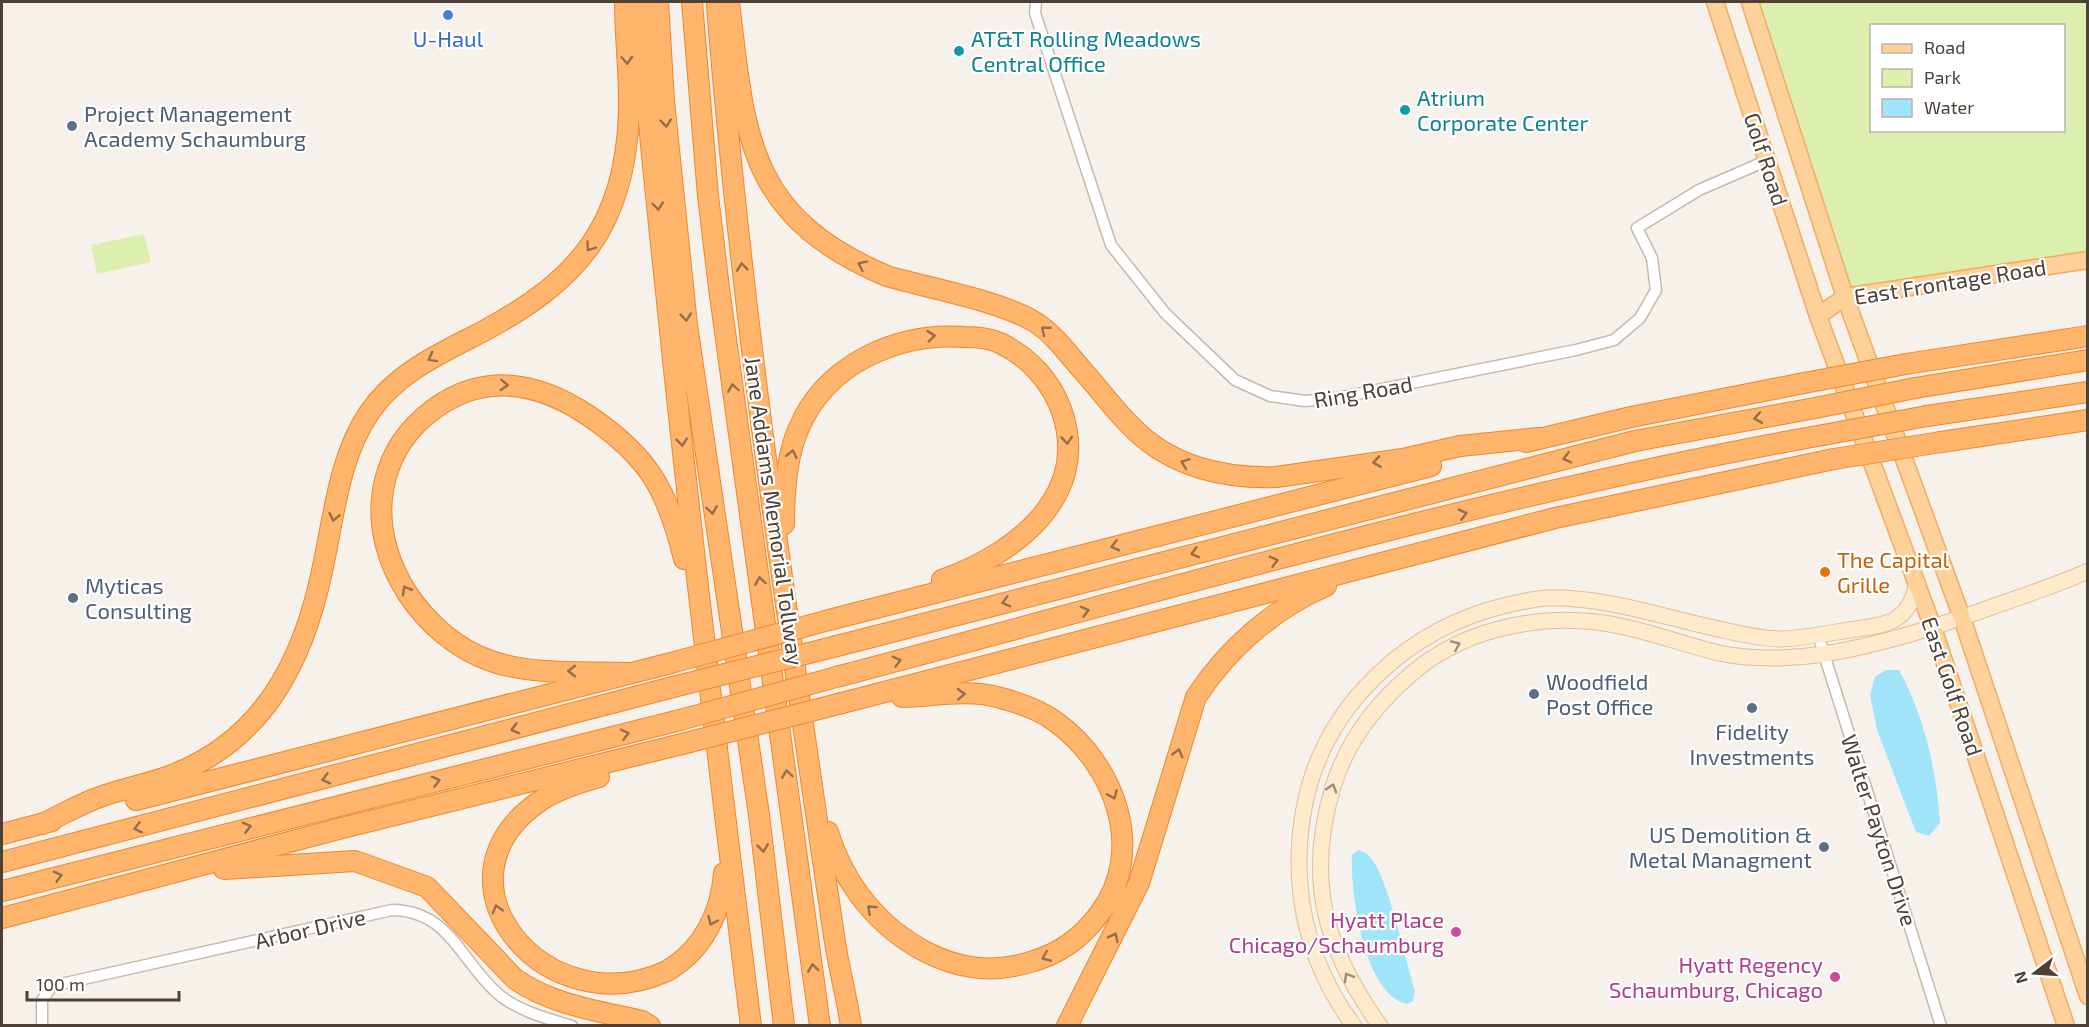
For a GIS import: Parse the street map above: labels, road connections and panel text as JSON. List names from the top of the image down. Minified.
{"streets":{"highway":["Jane Addams Memorial Tollway"],"main road":["Golf Road","East Frontage Road","East Golf Road"],"street":["Ring Road","Walter Payton Drive","Arbor Drive"]},"crossings":[["Golf Road","East Frontage Road"],["Golf Road","Ring Road"],["Golf Road","East Golf Road"],["East Frontage Road","East Golf Road"]],"places":["U-Haul","AT&T Rolling Meadows Central Office","Atrium Corporate Center","Project Management Academy Schaumburg","The Capital Grille","Myticas Consulting","Woodfield Post Office","Fidelity Investments","US Demolition & Metal Managment","Hyatt Place Chicago/Schaumburg","Hyatt Regency Schaumburg, Chicago"],"legend":["Road","Park","Water"],"scale_bar":"100 m","north":"left"}
